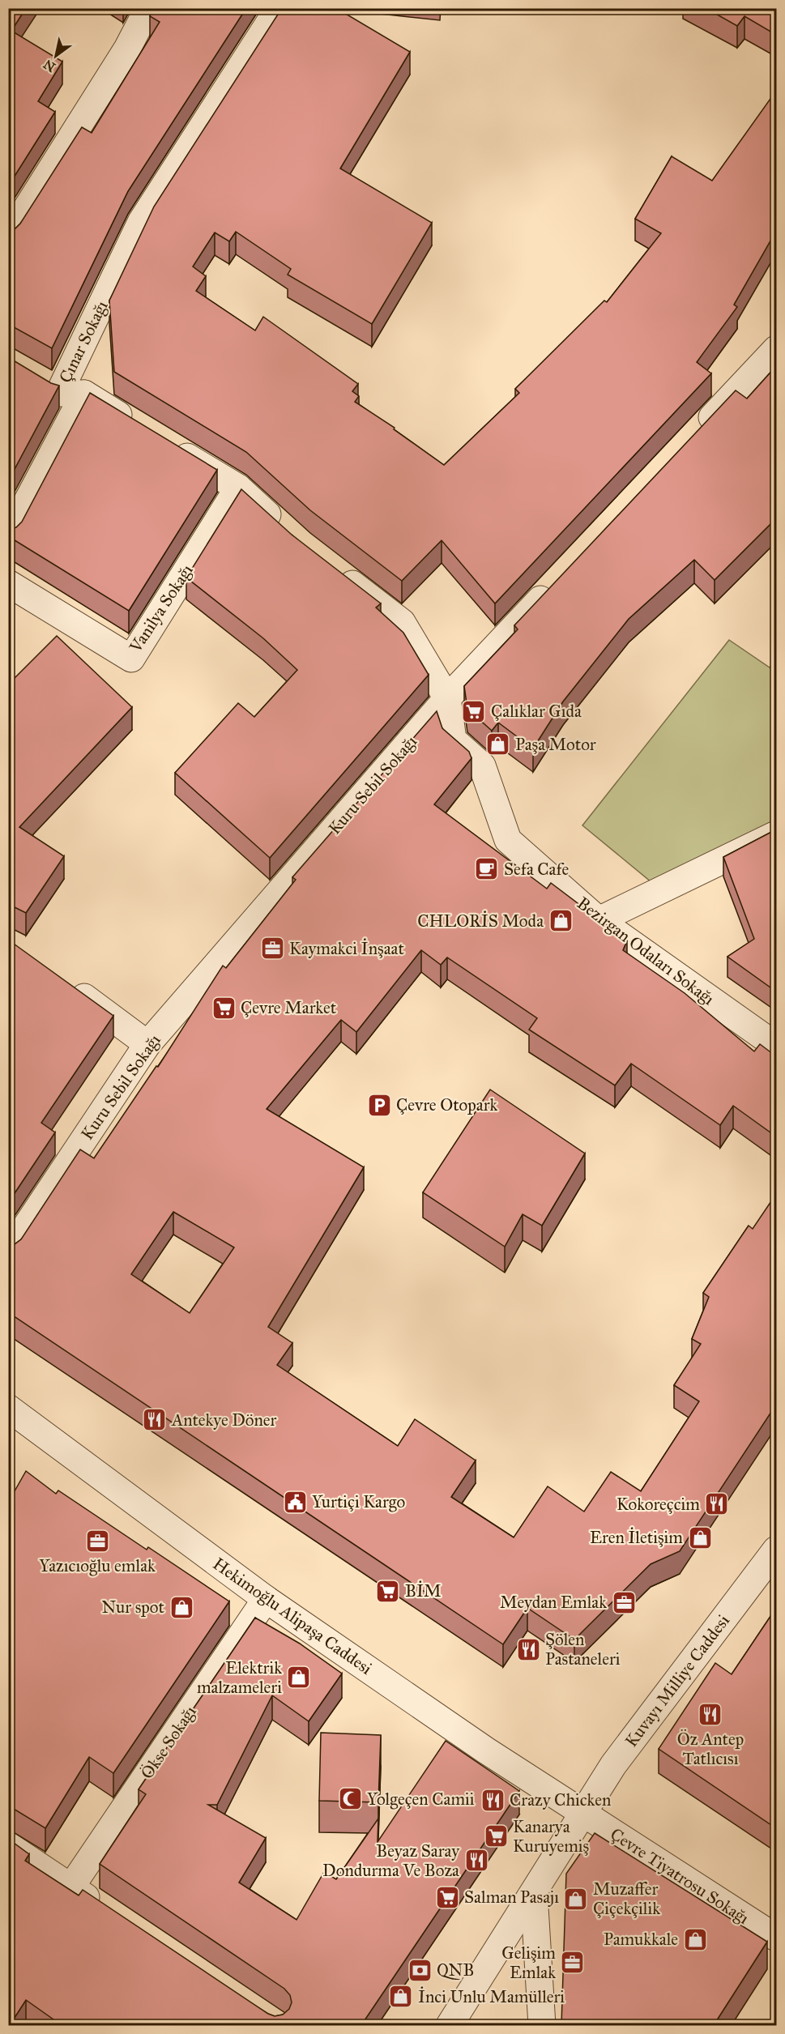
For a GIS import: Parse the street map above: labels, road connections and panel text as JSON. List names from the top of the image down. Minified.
{"streets":{"street":["Çınar Sokağı","Vanilya Sokağı","Kuru Sebil Sokağı","Bezirgan Odaları Sokağı","Hekimoğlu Alipaşa Caddesi","Kuvayı Milliye Caddesi","Ökse Sokağı","Çevre Tiyatrosu Sokağı"]},"crossings":[["Kuru Sebil Sokağı","Bezirgan Odaları Sokağı"],["Hekimoğlu Alipaşa Caddesi","Kuvayı Milliye Caddesi"],["Hekimoğlu Alipaşa Caddesi","Ökse Sokağı"],["Hekimoğlu Alipaşa Caddesi","Çevre Tiyatrosu Sokağı"],["Kuvayı Milliye Caddesi","Çevre Tiyatrosu Sokağı"]],"places":{"supermarket":["Çalıklar Gıda","Çevre Market","BİM","Kanarya Kuruyemiş","Salman Pasajı"],"shop":["Paşa Motor","CHLORİS Moda","Eren İletişim","Nur spot","Elektrik malzameleri","Muzaffer Çiçekçilik","Pamukkale","İnci Unlu Mamülleri"],"cafe":["Sefa Cafe"],"office":["Kaymakci İnşaat","Yazıcıoğlu emlak","Meydan Emlak","Gelişim Emlak"],"parking":["Çevre Otopark"],"restaurant":["Antekye Döner","Kokoreçcim","Şölen Pastaneleri","Öz Antep Tatlıcısı","Crazy Chicken","Beyaz Saray Dondurma Ve Boza"],"public building":["Yurtiçi Kargo"],"mosque":["Yolgeçen Camii"],"bank":["QNB"]},"north":"bottom left"}
